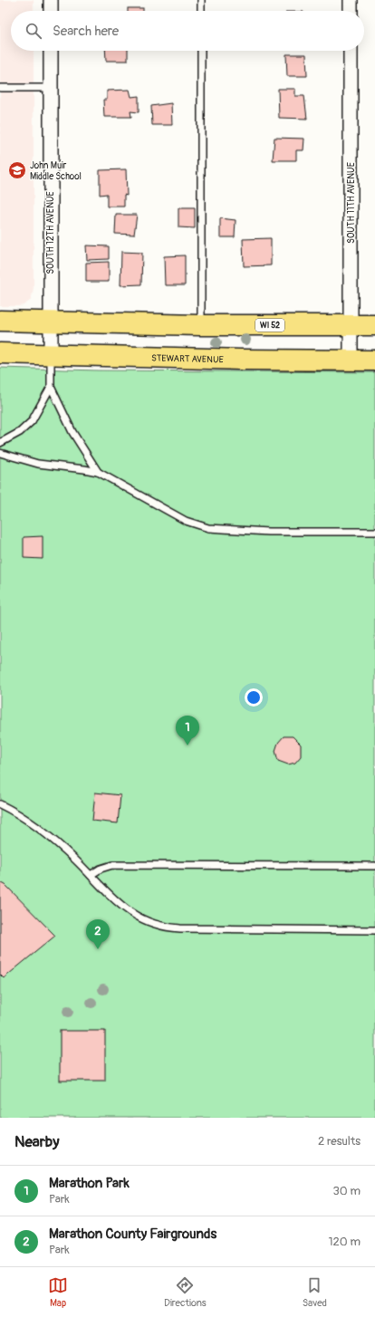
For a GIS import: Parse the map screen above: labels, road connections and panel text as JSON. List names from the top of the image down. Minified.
{"streets":{"main road":["WI 52","STEWART AVENUE"],"street":["SOUTH 11TH AVENUE","SOUTH 12TH AVENUE"]},"crossings":[["SOUTH 11TH AVENUE","WI 52"],["SOUTH 11TH AVENUE","STEWART AVENUE"],["SOUTH 12TH AVENUE","WI 52"],["SOUTH 12TH AVENUE","STEWART AVENUE"]],"places":{"school or university":["John Muir Middle School"]},"page":{"search":"Search here","pins":["1","2"],"heading":["Nearby","2 results"],"list":[{"mark":"1","name":"Marathon Park","note":"Park","value":"30 m"},{"mark":"2","name":"Marathon County Fairgrounds","note":"Park","value":"120 m"}],"nav":["Map","Directions","Saved"]}}
